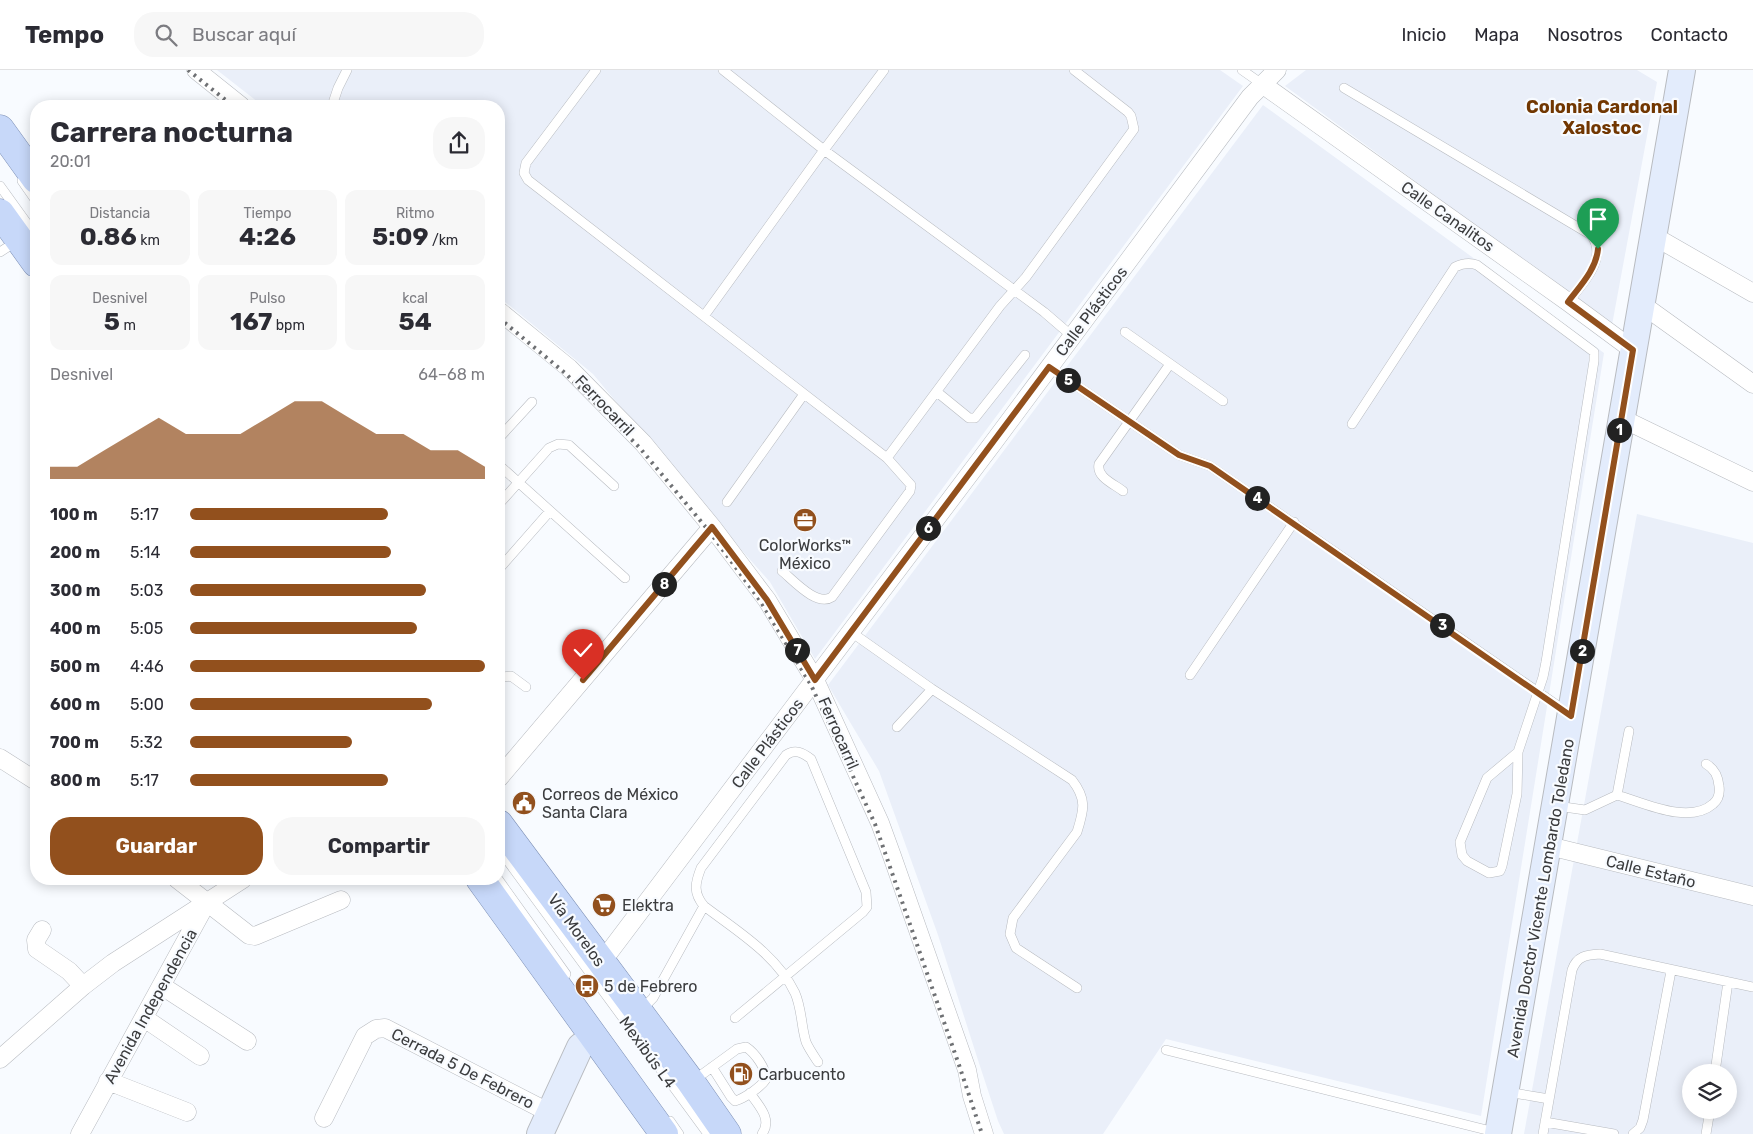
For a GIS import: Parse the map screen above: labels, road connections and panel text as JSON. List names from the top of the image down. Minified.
{"streets":{"main road":["Vía Morelos"],"street":["Calle Canalitos","Calle Plásticos","Ferrocarril","Calle Estaño","Avenida Doctor Vicente Lombardo Toledano","Avenida Independencia","Cerrada 5 De Febrero"],"lane":["Mexibús L4"]},"crossings":[["Calle Canalitos","Calle Plásticos"],["Calle Canalitos","Avenida Doctor Vicente Lombardo Toledano"],["Calle Plásticos","Ferrocarril"],["Calle Plásticos","Vía Morelos"],["Calle Estaño","Avenida Doctor Vicente Lombardo Toledano"]],"districts":["Colonia Cardonal Xalostoc"],"places":{"office":["ColorWorks™ México"],"public building":["Correos de México Santa Clara"],"supermarket":["Elektra"],"bus stop":["5 de Febrero"],"fuel station":["Carbucento"]},"page":{"header":"Tempo","search":"Buscar aquí","nav":["Inicio","Mapa","Nosotros","Contacto"],"heading":["Carrera nocturna","20:01"],"stats":[["Distancia","0.86 km"],["Tiempo","4:26"],["Ritmo","5:09 /km"],["Desnivel","5 m"],["Pulso","167 bpm"],["kcal","54"]],"chart":["Desnivel","64–68 m"],"pins":["5","1","4","6","8","3","7","2"],"list":[{"name":"100 m","note":"5:17"},{"name":"200 m","note":"5:14"},{"name":"300 m","note":"5:03"},{"name":"400 m","note":"5:05"},{"name":"500 m","note":"4:46"},{"name":"600 m","note":"5:00"},{"name":"700 m","note":"5:32"},{"name":"800 m","note":"5:17"}],"buttons":["Guardar","Compartir"]}}
